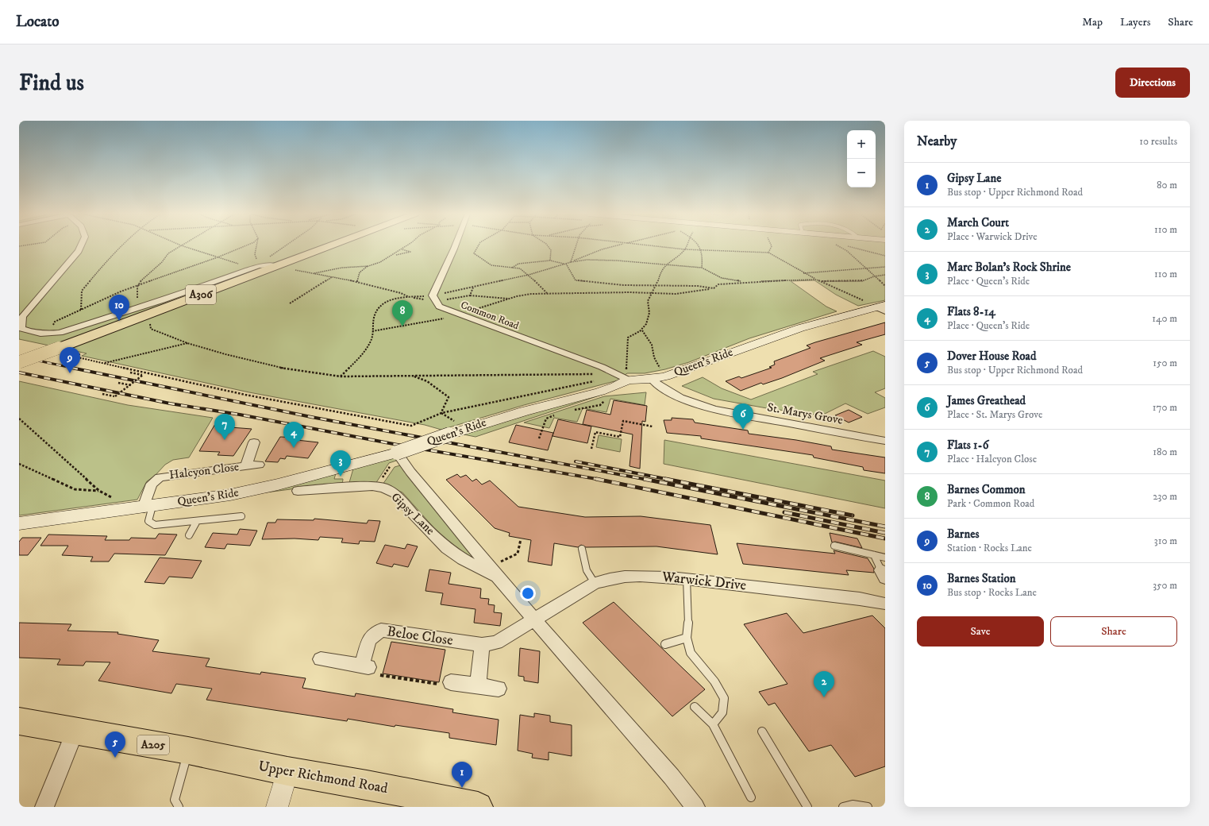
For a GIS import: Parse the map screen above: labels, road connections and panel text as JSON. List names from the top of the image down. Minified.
{"streets":{"main road":["A306","Queen's Ride","A205","Upper Richmond Road"],"street":["Common Road","St. Marys Grove","Halcyon Close","Gipsy Lane","Warwick Drive","Beloe Close"]},"crossings":[["Common Road","Queen's Ride"],["Queen's Ride","St. Marys Grove"],["Queen's Ride","Halcyon Close"],["Queen's Ride","Gipsy Lane"],["Gipsy Lane","Warwick Drive"],["Gipsy Lane","Beloe Close"],["Warwick Drive","Beloe Close"]],"page":{"header":"Locato","nav":["Map","Layers","Share"],"buttons":["Directions",["Save","Share"]],"title":"Find us","heading":["Nearby","10 results"],"map_buttons":["+","−"],"list":[{"mark":"1","name":"Gipsy Lane","note":"Bus stop · Upper Richmond Road","value":"80 m"},{"mark":"2","name":"March Court","note":"Place · Warwick Drive","value":"110 m"},{"mark":"3","name":"Marc Bolan's Rock Shrine","note":"Place · Queen's Ride","value":"110 m"},{"mark":"4","name":"Flats 8-14","note":"Place · Queen's Ride","value":"140 m"},{"mark":"5","name":"Dover House Road","note":"Bus stop · Upper Richmond Road","value":"150 m"},{"mark":"6","name":"James Greathead","note":"Place · St. Marys Grove","value":"170 m"},{"mark":"7","name":"Flats 1-6","note":"Place · Halcyon Close","value":"180 m"},{"mark":"8","name":"Barnes Common","note":"Park · Common Road","value":"230 m"},{"mark":"9","name":"Barnes","note":"Station · Rocks Lane","value":"310 m"},{"mark":"10","name":"Barnes Station","note":"Bus stop · Rocks Lane","value":"350 m"}],"pins":["10","8","9","6","7","4","3","2","5","1"]}}
